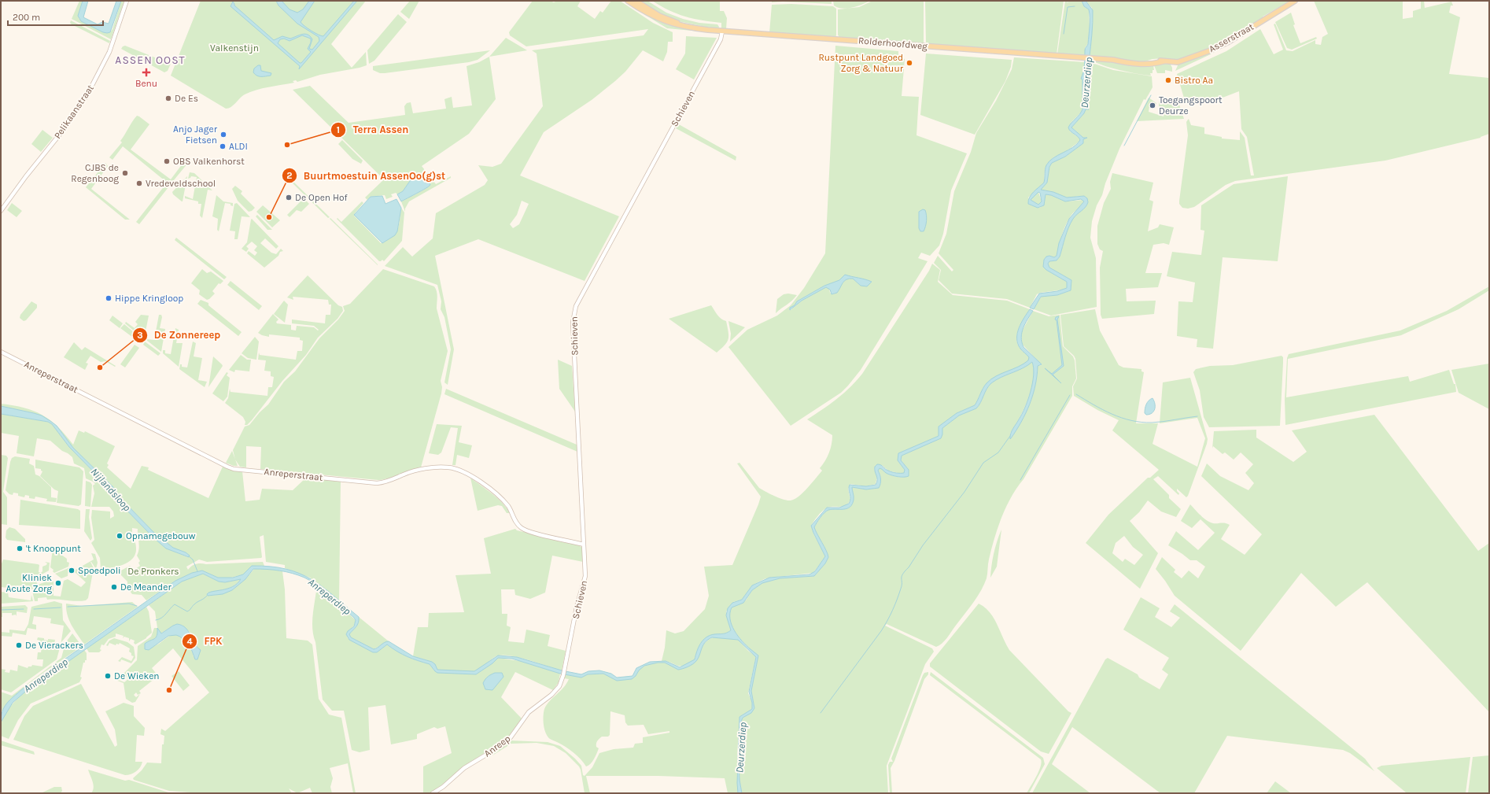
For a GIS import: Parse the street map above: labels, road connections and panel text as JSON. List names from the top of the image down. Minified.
{"streets":{"main road":["Asserstraat","Rolderhoofdweg"],"street":["Schieven","Pelikaanstraat","Anreperstraat","Anreep"]},"crossings":[["Asserstraat","Rolderhoofdweg"],["Rolderhoofdweg","Schieven"],["Schieven","Anreperstraat"],["Schieven","Anreep"]],"districts":["ASSEN OOST"],"water":["Deurzerdiep","Nijlandsloop","Anreperdiep"],"parks":["Valkenstijn","De Pronkers"],"places":{"other":["Rustpunt Landgoed Zorg & Natuur","Bistro Aa","De Es","Toegangspoort Deurze","Anjo Jager Fietsen","Terra Assen","ALDI","OBS Valkenhorst","CJBS de Regenboog","Vredeveldschool","De Open Hof","Buurtmoestuin AssenOo(g)st","Hippe Kringloop","De Zonnereep","Opnamegebouw","'t Knooppunt","Spoedpoli","Kliniek Acute Zorg","De Meander","De Vierackers","De Wieken","FPK"],"health":["Benu"]},"scale_bar":"200 m"}
